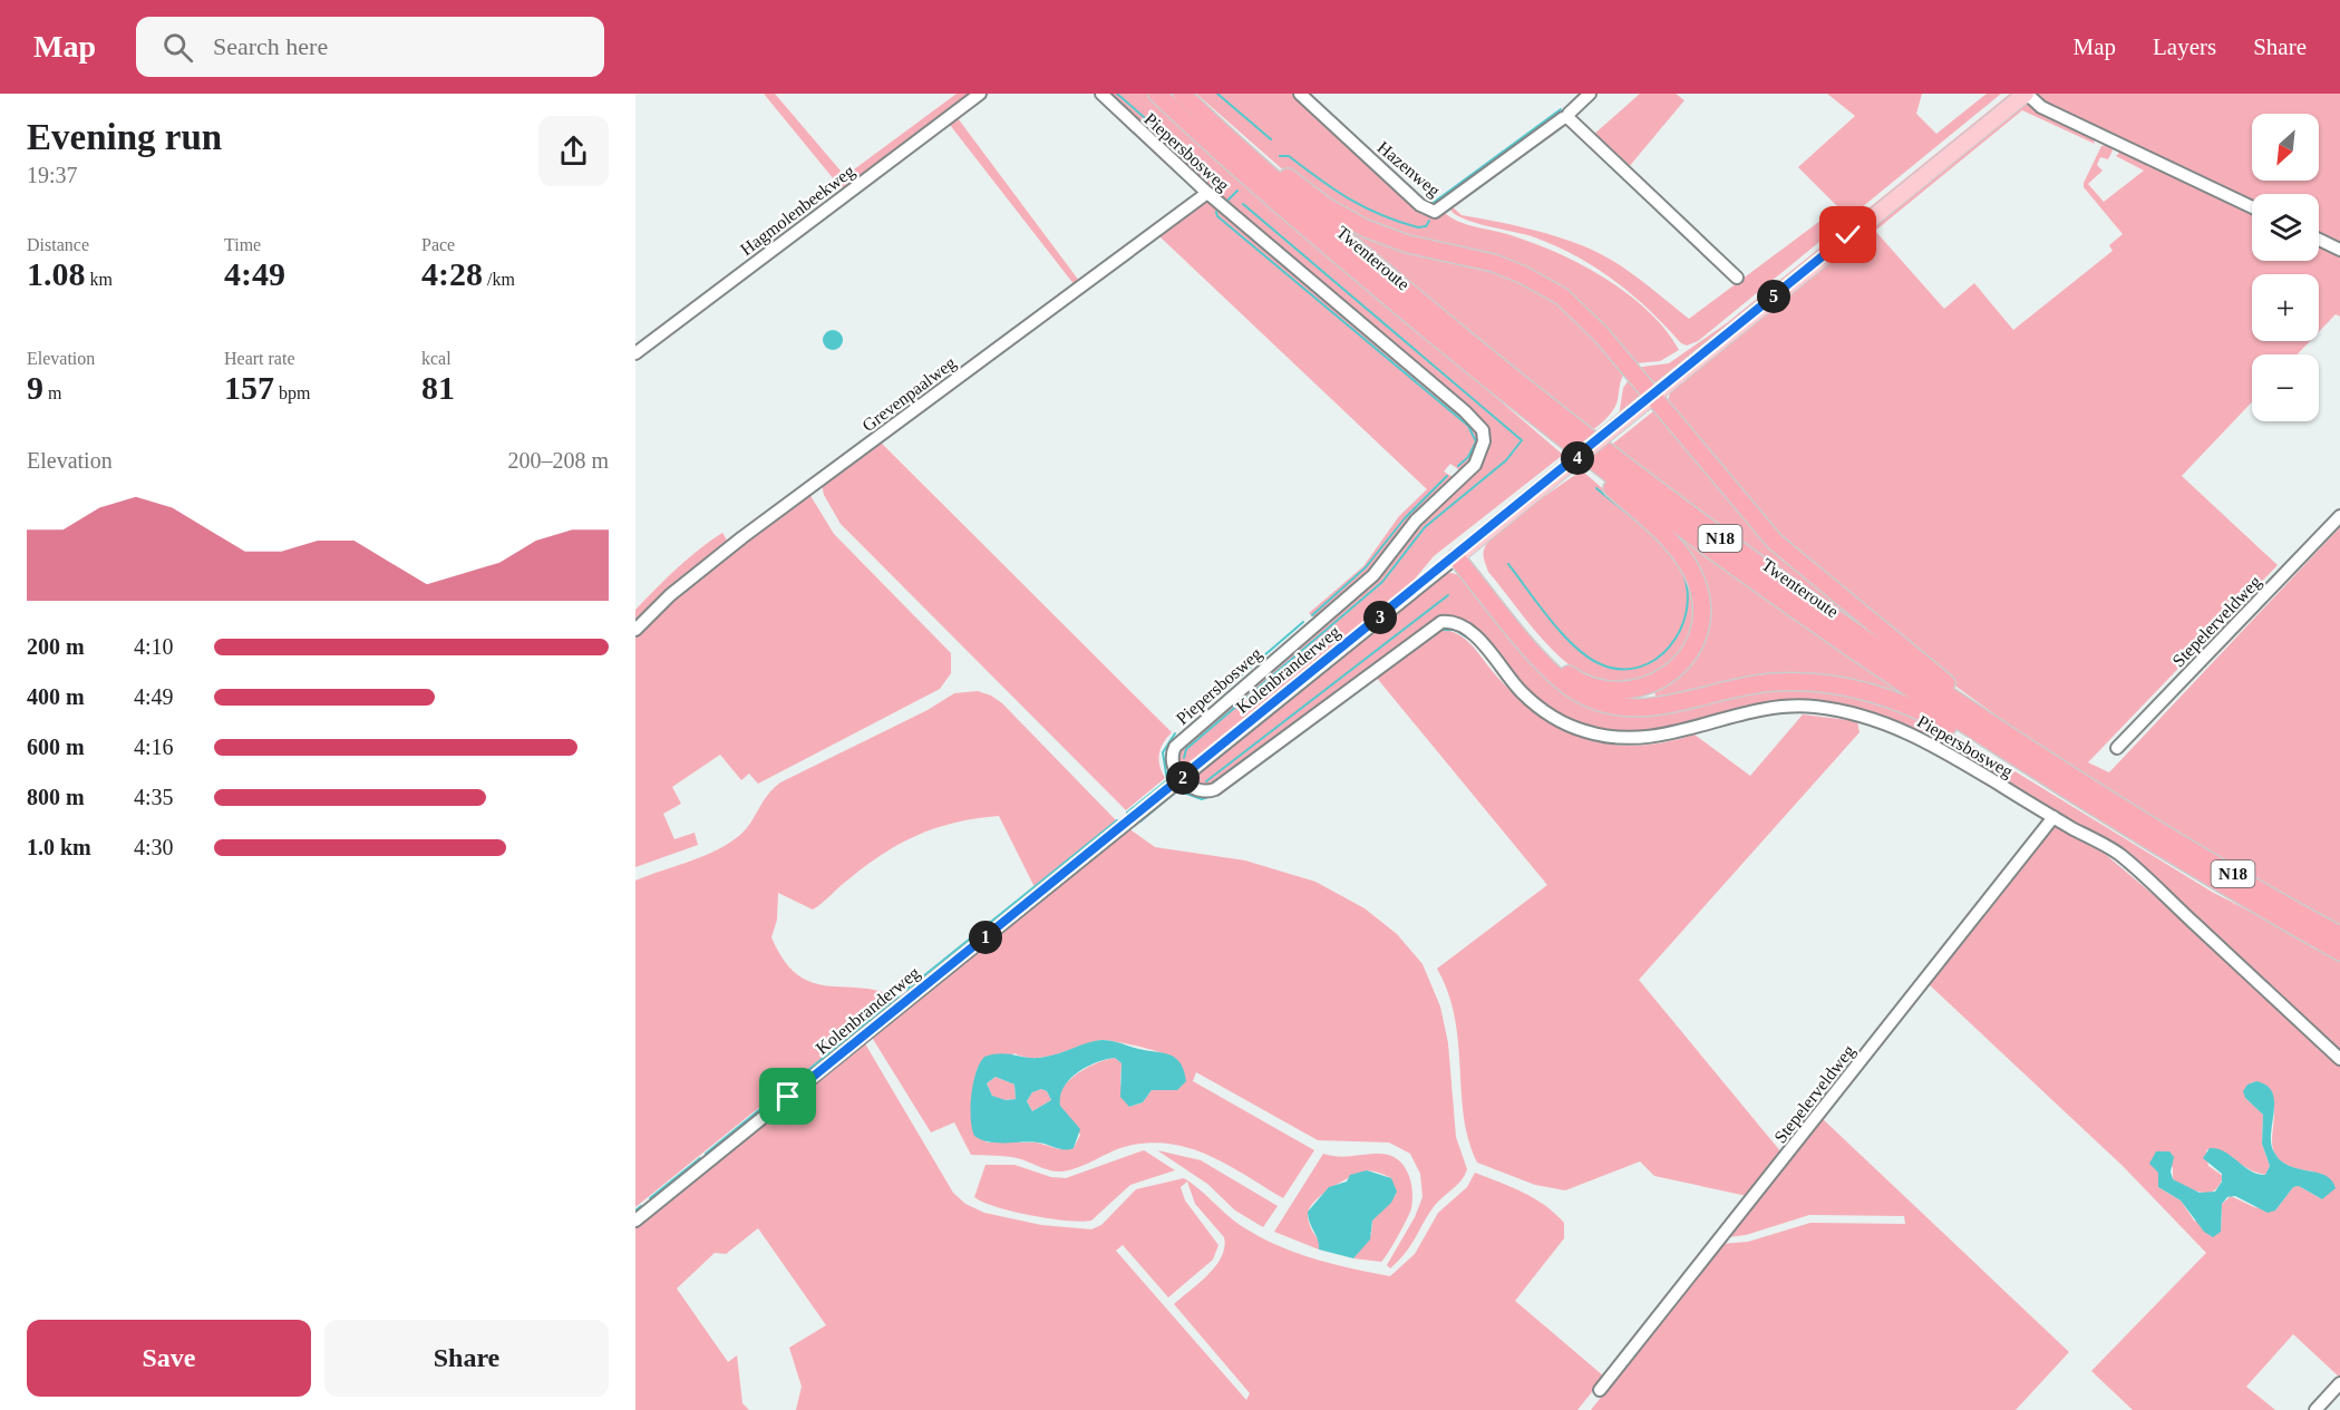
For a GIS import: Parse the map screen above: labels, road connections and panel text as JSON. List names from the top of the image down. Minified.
{"streets":{"highway":["Twenteroute","N18"],"main road":["Kolenbranderweg"],"street":["Piepersbosweg","Hazenweg","Hagmolenbeekweg","Grevenpaalweg","Stepelerveldweg"]},"crossings":[["Piepersbosweg","Grevenpaalweg"],["Piepersbosweg","Stepelerveldweg"],["Piepersbosweg","Kolenbranderweg"],["Twenteroute","N18"],["N18","Kolenbranderweg"]],"north":"bottom left","page":{"header":"Map","search":"Search here","nav":["Map","Layers","Share"],"heading":["Evening run","19:37"],"map_buttons":["+","−"],"stats":[["Distance","1.08 km"],["Time","4:49"],["Pace","4:28 /km"],["Elevation","9 m"],["Heart rate","157 bpm"],["kcal","81"]],"pins":["5","4","3","2","1"],"chart":["Elevation","200–208 m"],"list":[{"name":"200 m","note":"4:10"},{"name":"400 m","note":"4:49"},{"name":"600 m","note":"4:16"},{"name":"800 m","note":"4:35"},{"name":"1.0 km","note":"4:30"}],"buttons":["Save","Share"]}}
